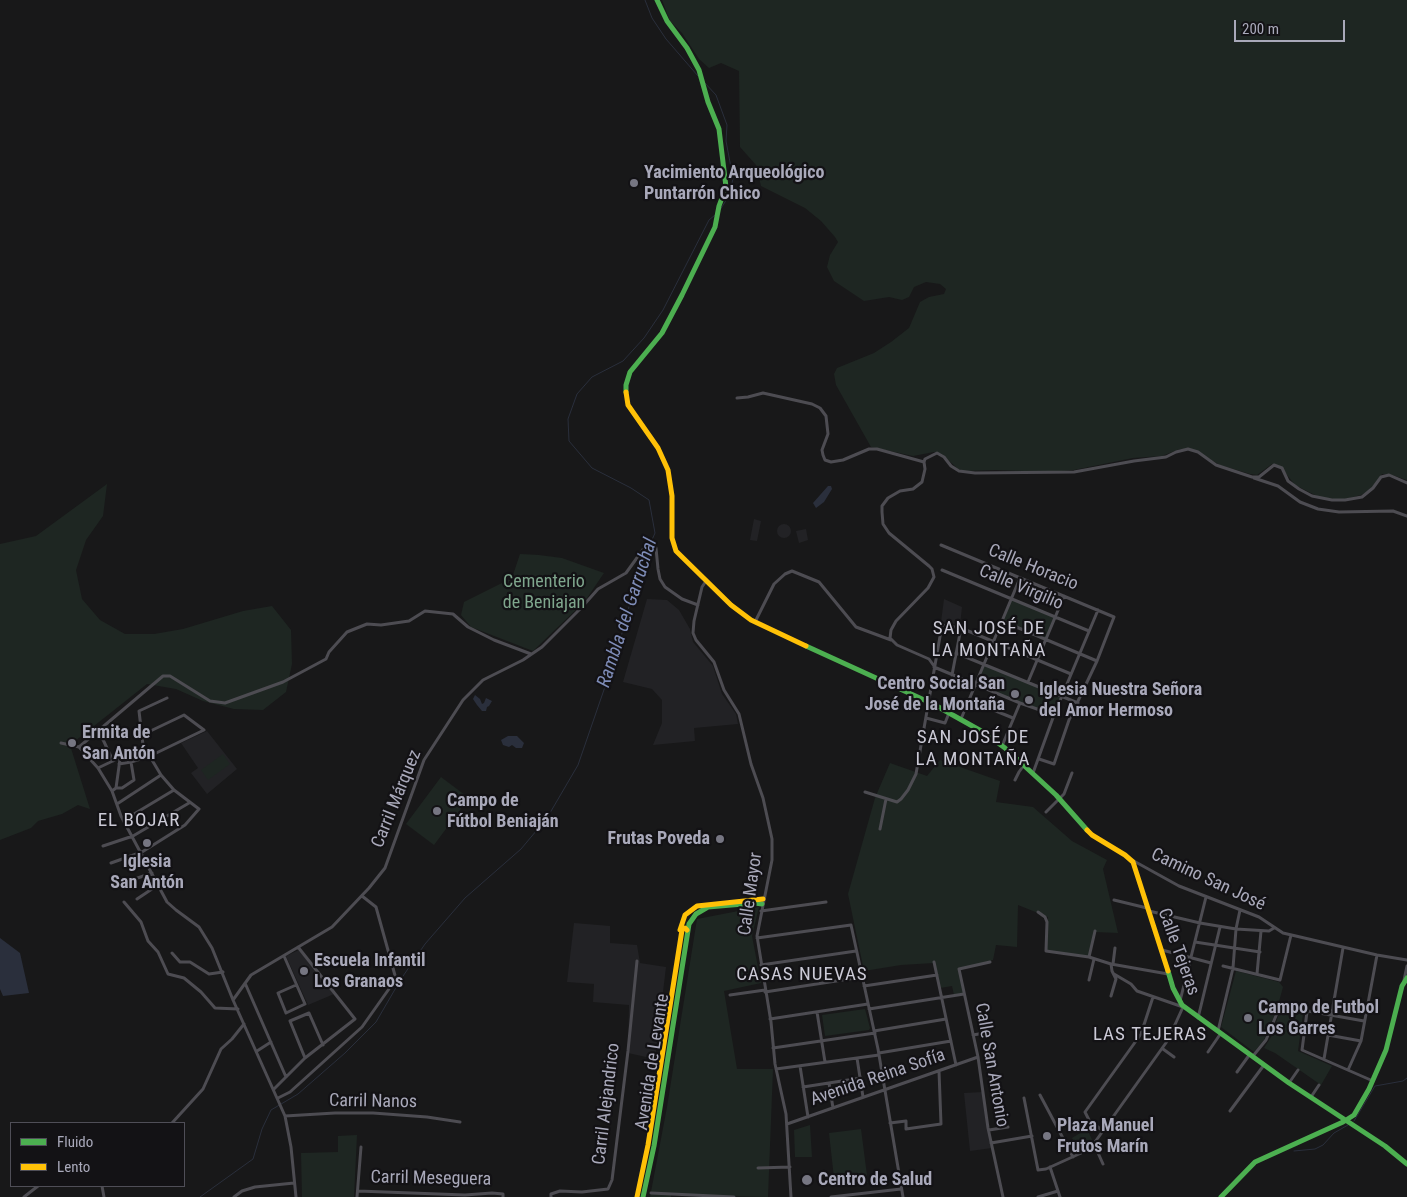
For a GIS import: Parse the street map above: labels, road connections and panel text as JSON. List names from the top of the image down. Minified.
{"streets":{"main road":["Camino San José","Calle Tejeras","Avenida de Levante"],"street":["Calle Horacio","Calle Virgilio","Carril Márquez","Calle Mayor","Calle San Antonio","Avenida Reina Sofía","Carril Nanos","Carril Alejandrico","Carril Meseguera"]},"crossings":[["Carril Márquez","Calle Mayor"],["Camino San José","Calle Mayor"],["Camino San José","Calle Tejeras"],["Calle Mayor","Avenida de Levante"],["Calle Mayor","Avenida Reina Sofía"],["Calle San Antonio","Avenida Reina Sofía"]],"districts":["SAN JOSÉ DE LA MONTAÑA","SAN JOSÉ DE LA MONTAÑA","EL BOJAR","CASAS NUEVAS","LAS TEJERAS"],"water":["Rambla del Garruchal"],"parks":["Cementerio de Beniajan"],"places":["Yacimiento Arqueológico Puntarrón Chico","Centro Social San José de la Montaña","Iglesia Nuestra Señora del Amor Hermoso","Ermita de San Antón","Campo de Fútbol Beniaján","Frutas Poveda","Iglesia San Antón","Escuela Infantil Los Granaos","Campo de Futbol Los Garres","Plaza Manuel Frutos Marín","Centro de Salud"],"legend":["Fluido","Lento"],"scale_bar":"200 m"}
